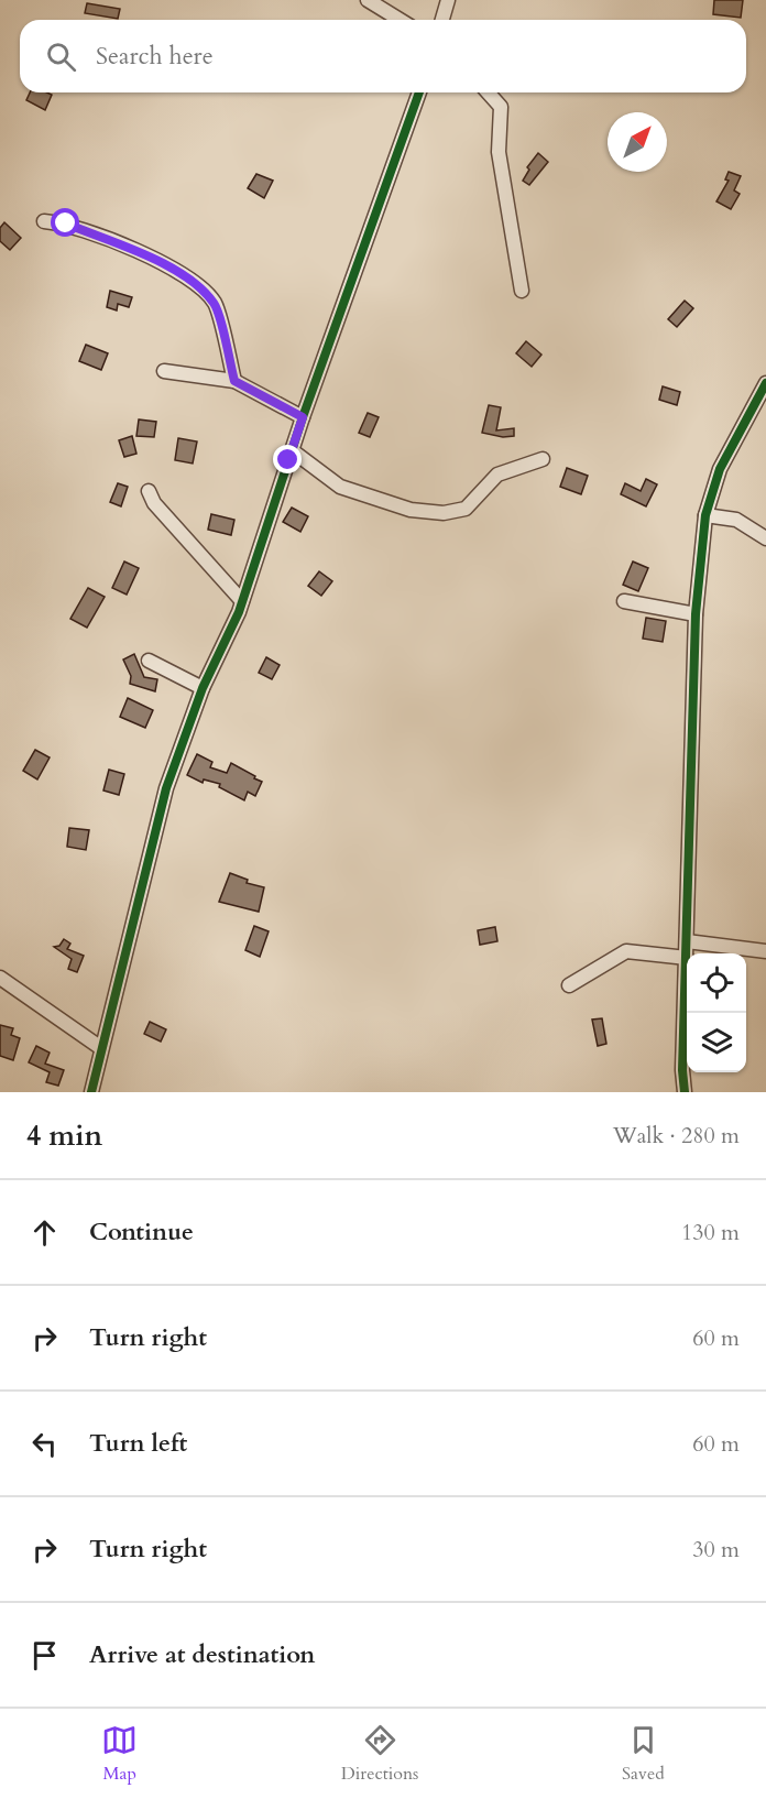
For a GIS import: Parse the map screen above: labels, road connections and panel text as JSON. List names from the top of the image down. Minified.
{"north":"top right","page":{"search":"Search here","heading":["4 min","Walk · 280 m"],"list":[["Continue","130 m"],["Turn right","60 m"],["Turn left","60 m"],["Turn right","30 m"],"Arrive at destination"],"nav":["Map","Directions","Saved"]}}
